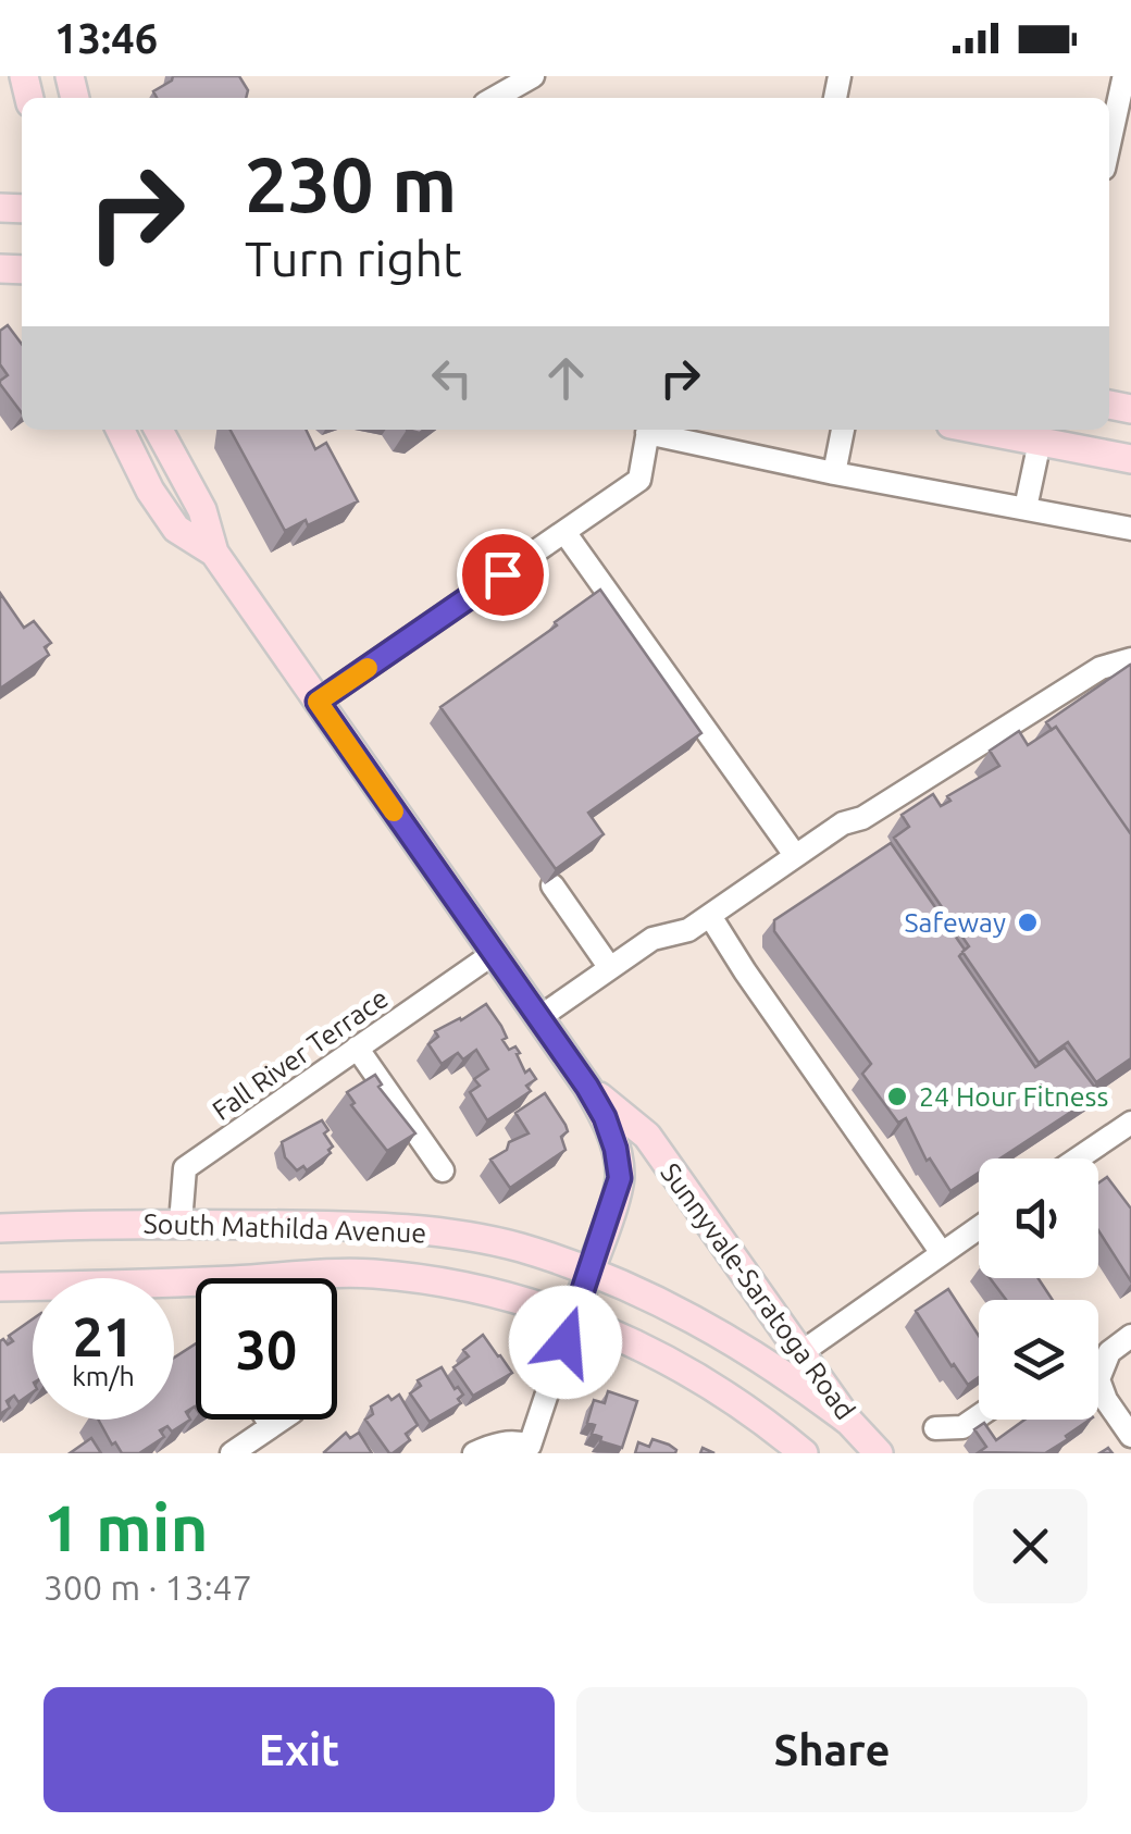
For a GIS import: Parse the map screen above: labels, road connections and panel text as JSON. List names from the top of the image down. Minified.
{"streets":{"main road":["South Mathilda Avenue","Sunnyvale-Saratoga Road"],"street":["Fall River Terrace"]},"crossings":[["Fall River Terrace","South Mathilda Avenue"],["Fall River Terrace","Sunnyvale-Saratoga Road"],["South Mathilda Avenue","Sunnyvale-Saratoga Road"]],"places":["Safeway","24 Hour Fitness"],"page":{"status":"13:46","turn":["230 m","Turn right"],"speed":"21 km/h","limit":"30","heading":["1 min","300 m · 13:47"],"buttons":["Exit","Share"]}}
